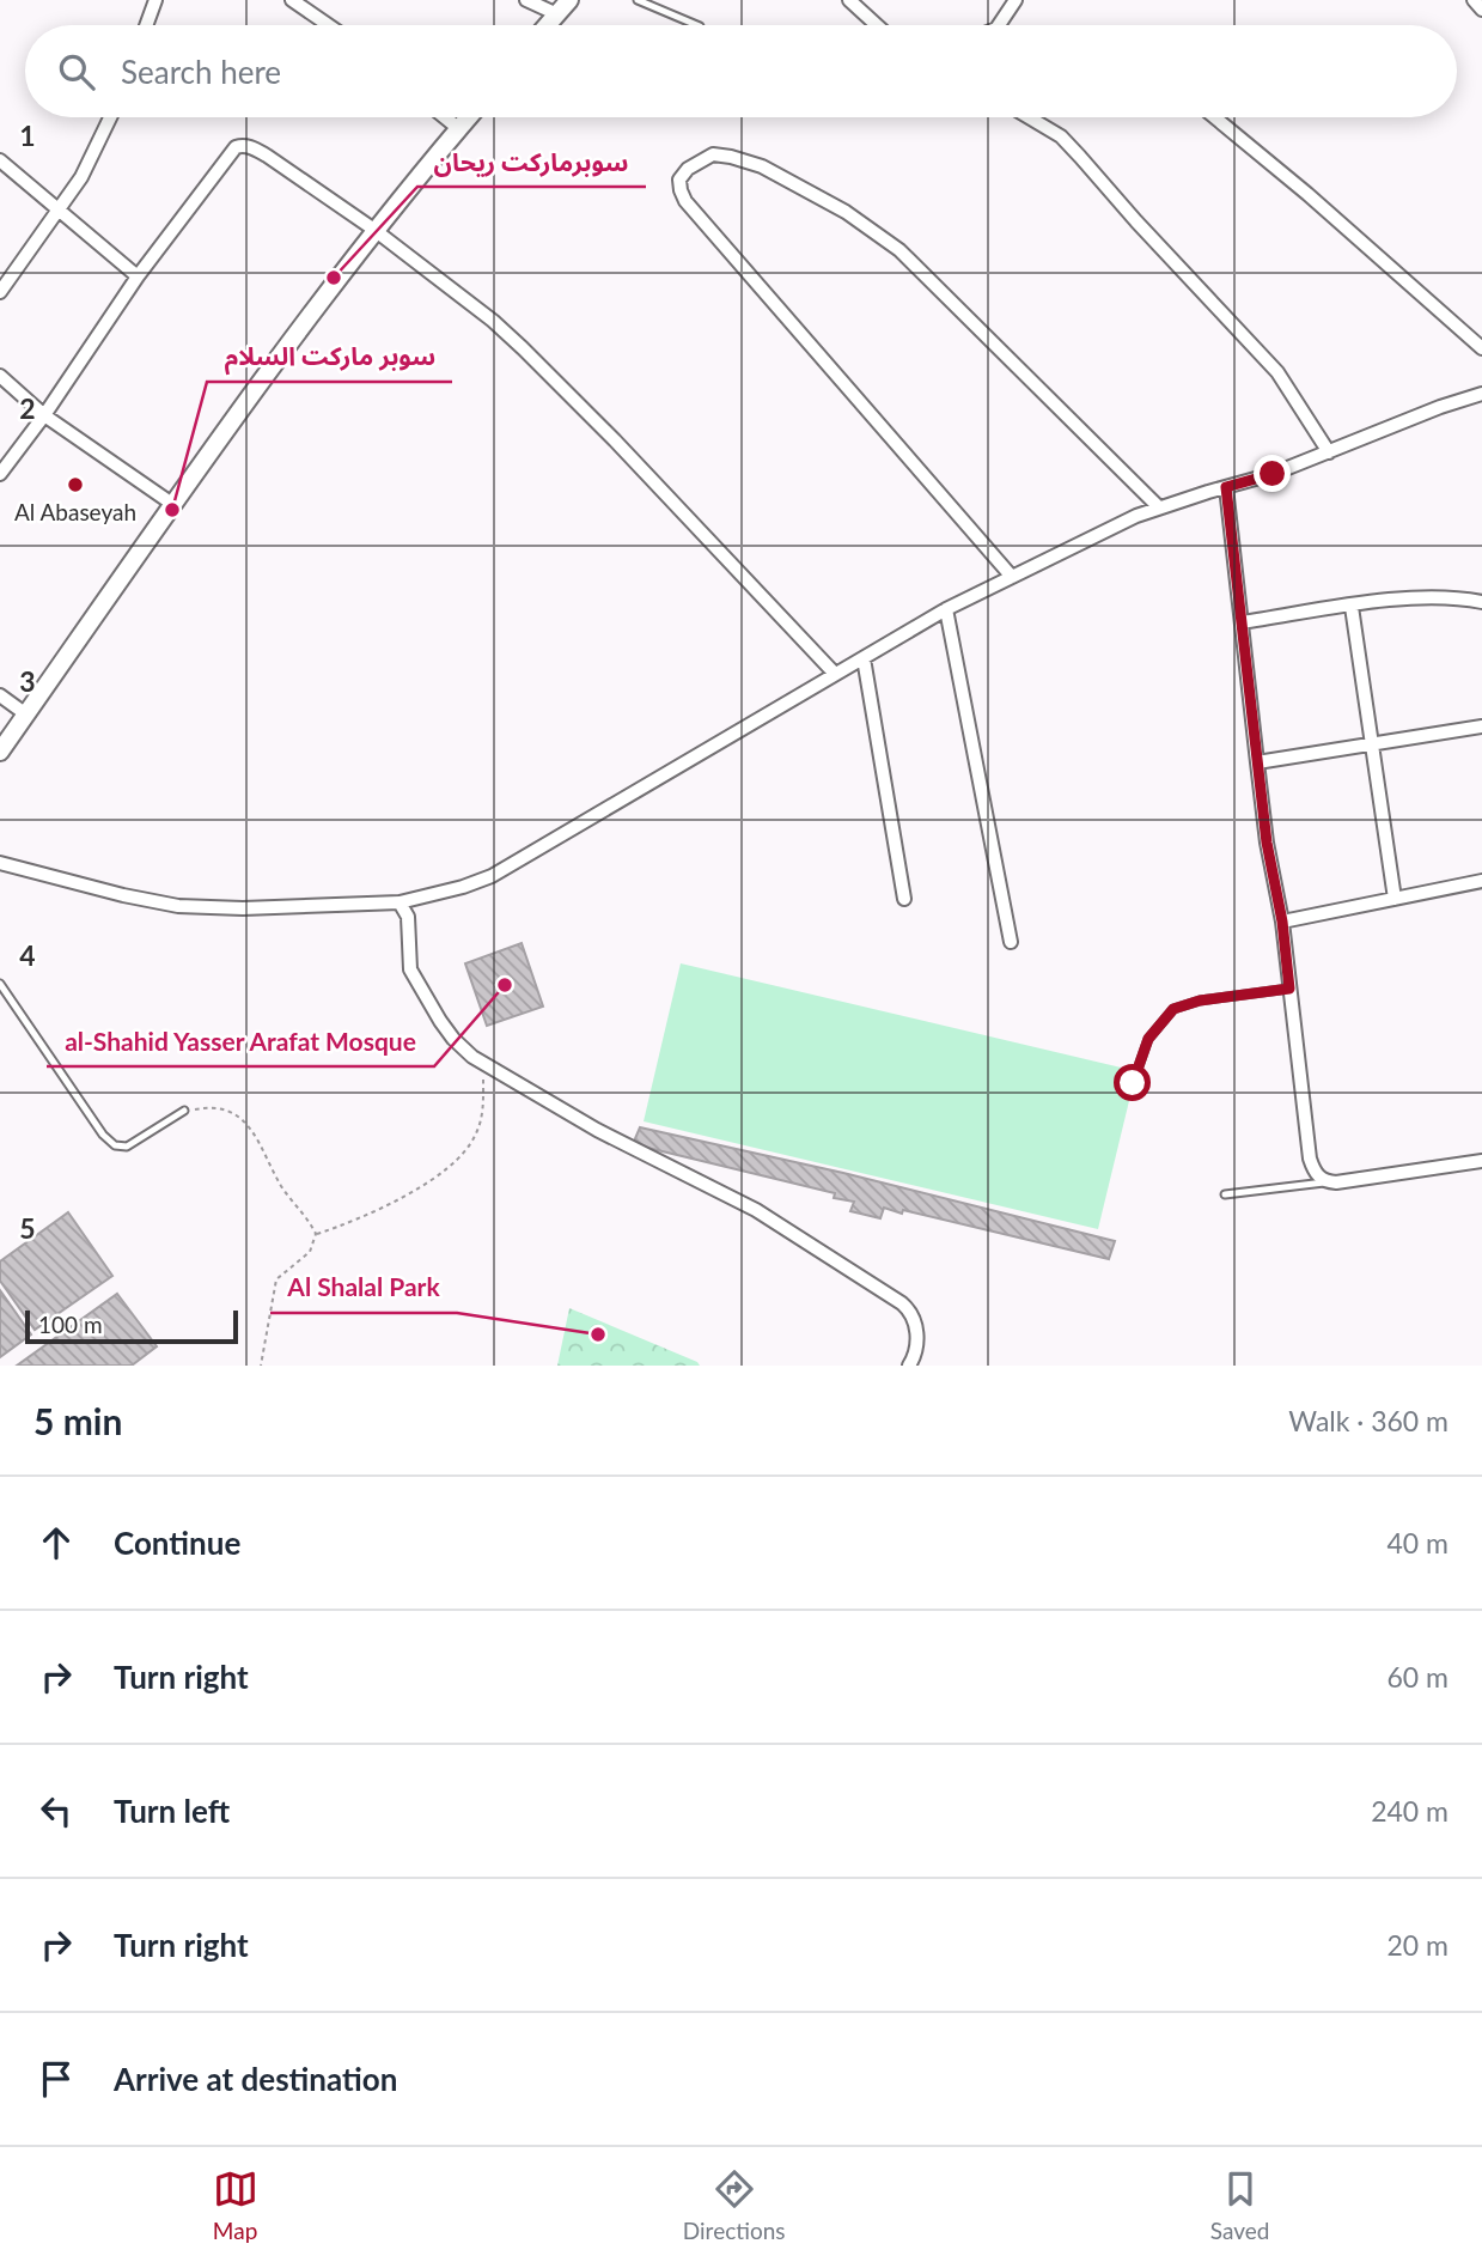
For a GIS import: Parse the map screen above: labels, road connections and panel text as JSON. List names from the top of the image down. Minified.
{"places":["سوبرماركت ريحان","Al Abaseyah","سوبر ماركت السلام","al-Shahid Yasser Arafat Mosque","Al Shalal Park"],"scale_bar":"100 m","page":{"search":"Search here","scale":"100 m","heading":["5 min","Walk · 360 m"],"list":[["Continue","40 m"],["Turn right","60 m"],["Turn left","240 m"],["Turn right","20 m"],"Arrive at destination"],"nav":["Map","Directions","Saved"]},"grid":{"rows":["1","2","3","4","5"]}}
